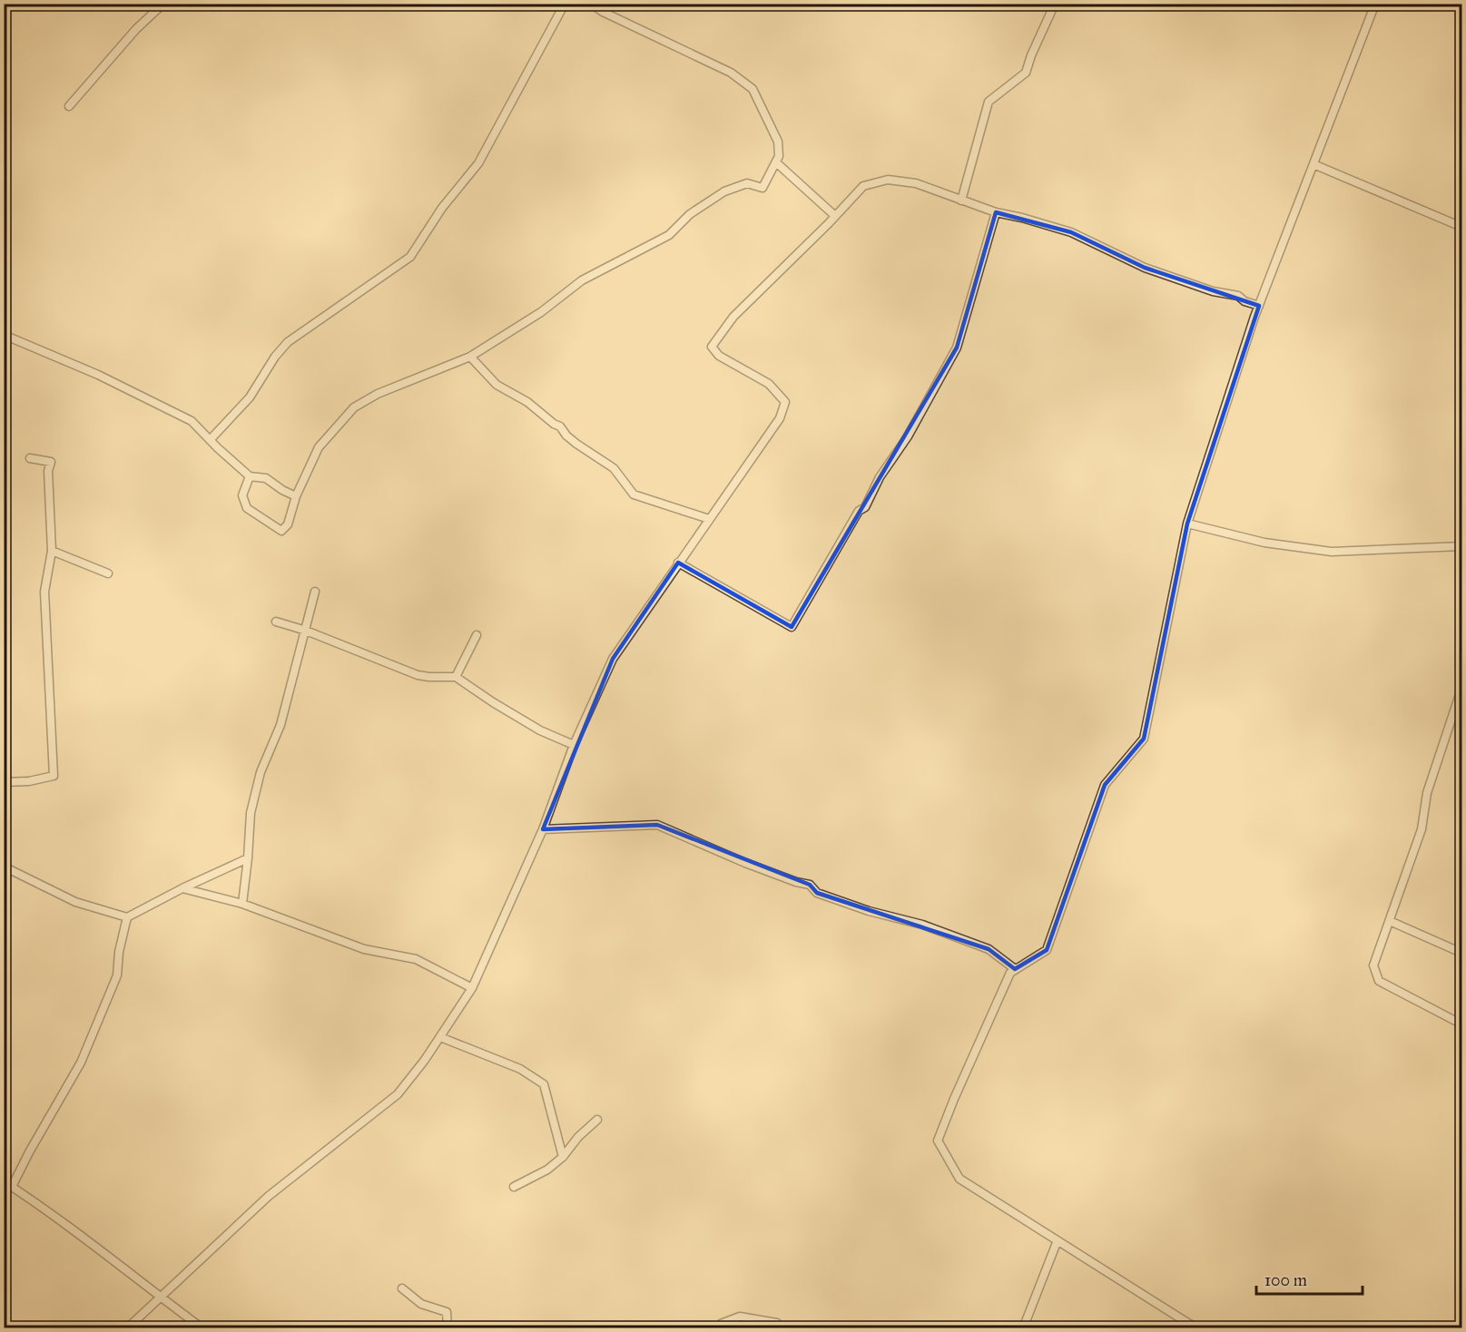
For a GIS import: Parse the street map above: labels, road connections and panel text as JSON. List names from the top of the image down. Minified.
{"scale_bar":"100 m"}
